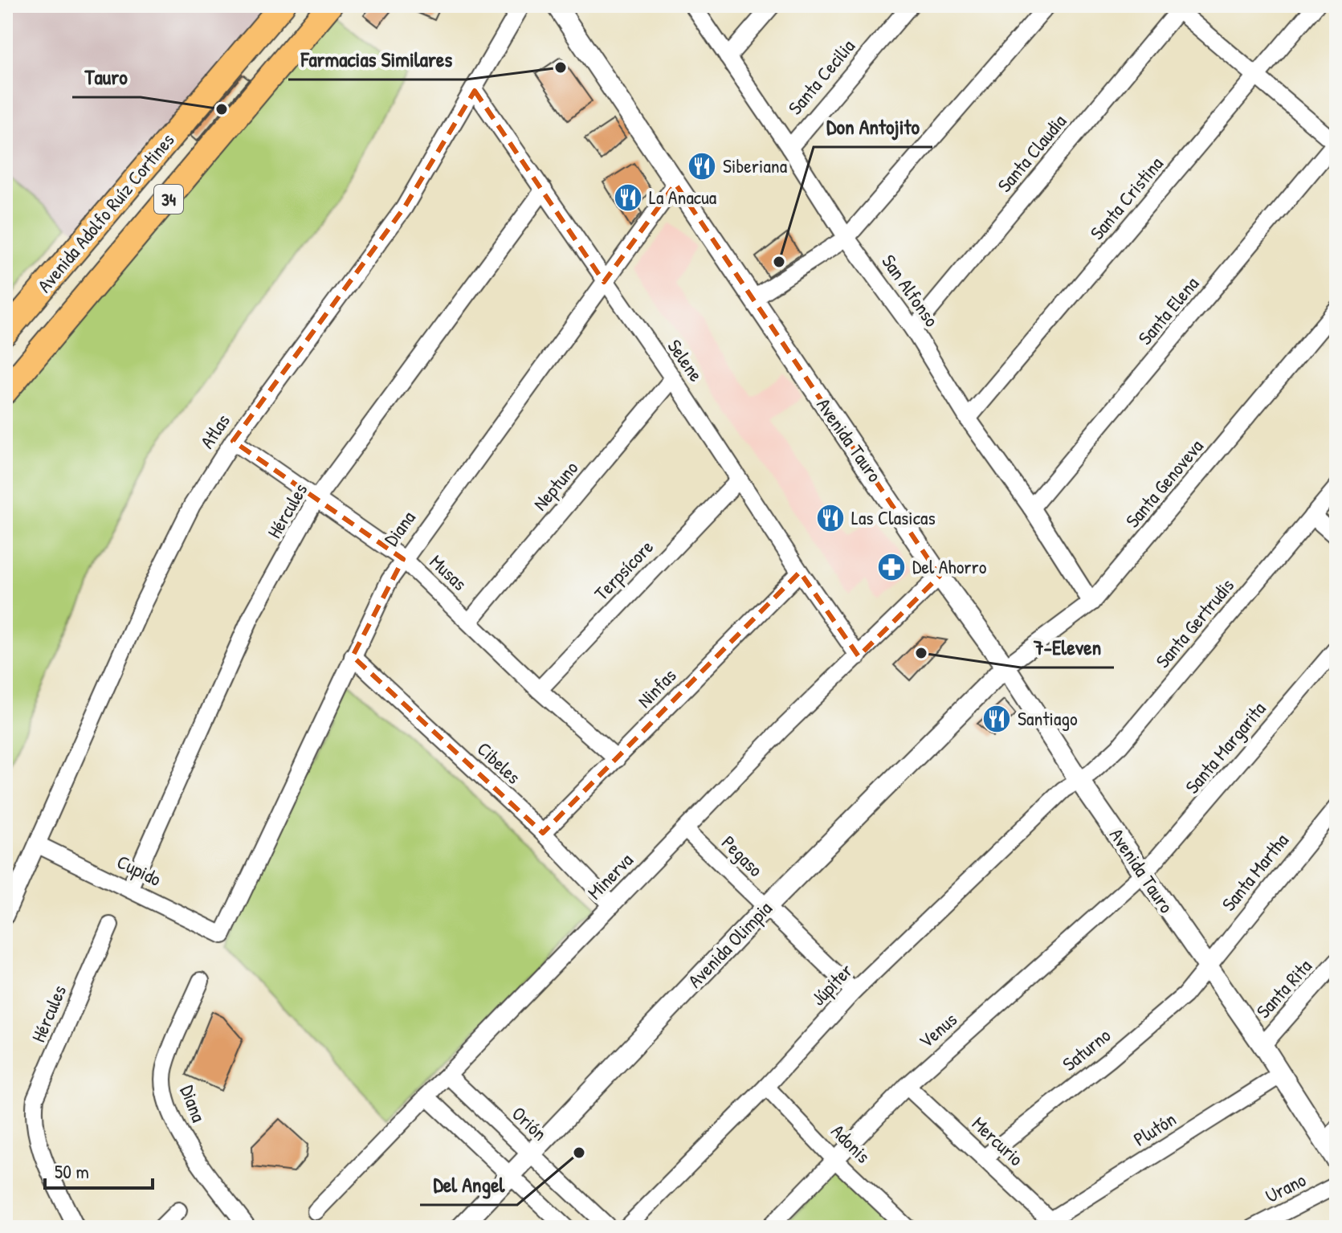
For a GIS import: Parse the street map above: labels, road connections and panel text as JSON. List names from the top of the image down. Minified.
{"streets":{"main road":["34","Avenida Adolfo Ruíz Cortines"],"street":["Santa Cecilia","Santa Claudia","Santa Cristina","San Alfonso","Santa Elena","Selene","Atlas","Avenida Tauro","Santa Genoveva","Neptuno","Hércules","Diana","Terpsícore","Musas","Santa Gertrudis","Ninfas","Santa Margarita","Cibeles","Pegaso","Cupido","Santa Martha","Minerva","Avenida Olimpia","Júpiter","Santa Rita","Venus","Saturno","Orión","Plutón","Mercurio","Adonis","Urano"]},"crossings":[["Santa Cecilia","San Alfonso"],["Santa Claudia","San Alfonso"],["Santa Cristina","San Alfonso"],["San Alfonso","Santa Elena"],["San Alfonso","Santa Genoveva"],["Selene","Atlas"],["Selene","Neptuno"],["Selene","Hércules"],["Selene","Diana"],["Selene","Terpsícore"],["Selene","Ninfas"],["Selene","Minerva"],["Atlas","Musas"],["Atlas","Cupido"],["Avenida Tauro","Santa Genoveva"],["Avenida Tauro","Diana"],["Avenida Tauro","Santa Gertrudis"],["Avenida Tauro","Santa Margarita"],["Avenida Tauro","Santa Martha"],["Avenida Tauro","Minerva"],["Avenida Tauro","Avenida Olimpia"],["Avenida Tauro","Júpiter"],["Avenida Tauro","Santa Rita"],["Avenida Tauro","Venus"],["Avenida Tauro","Saturno"],["Avenida Tauro","Plutón"],["Santa Genoveva","Avenida Olimpia"],["Neptuno","Musas"],["Hércules","Musas"],["Hércules","Cupido"],["Diana","Musas"],["Diana","Cibeles"],["Diana","Cupido"],["Terpsícore","Musas"],["Musas","Ninfas"],["Santa Gertrudis","Júpiter"],["Ninfas","Cibeles"],["Santa Margarita","Venus"],["Cibeles","Minerva"],["Pegaso","Minerva"],["Pegaso","Avenida Olimpia"],["Pegaso","Júpiter"],["Santa Martha","Saturno"],["Minerva","Orión"],["Avenida Olimpia","Orión"],["Júpiter","Adonis"],["Venus","Mercurio"],["Venus","Adonis"],["Saturno","Mercurio"],["Plutón","Mercurio"]],"places":{"other":["Farmacias Similares","Tauro","Don Antojito","7-Eleven","Del Angel"],"restaurant":["Siberiana","La Anacua","Las Clasicas","Santiago"],"pharmacy":["Del Ahorro"]},"scale_bar":"50 m"}
